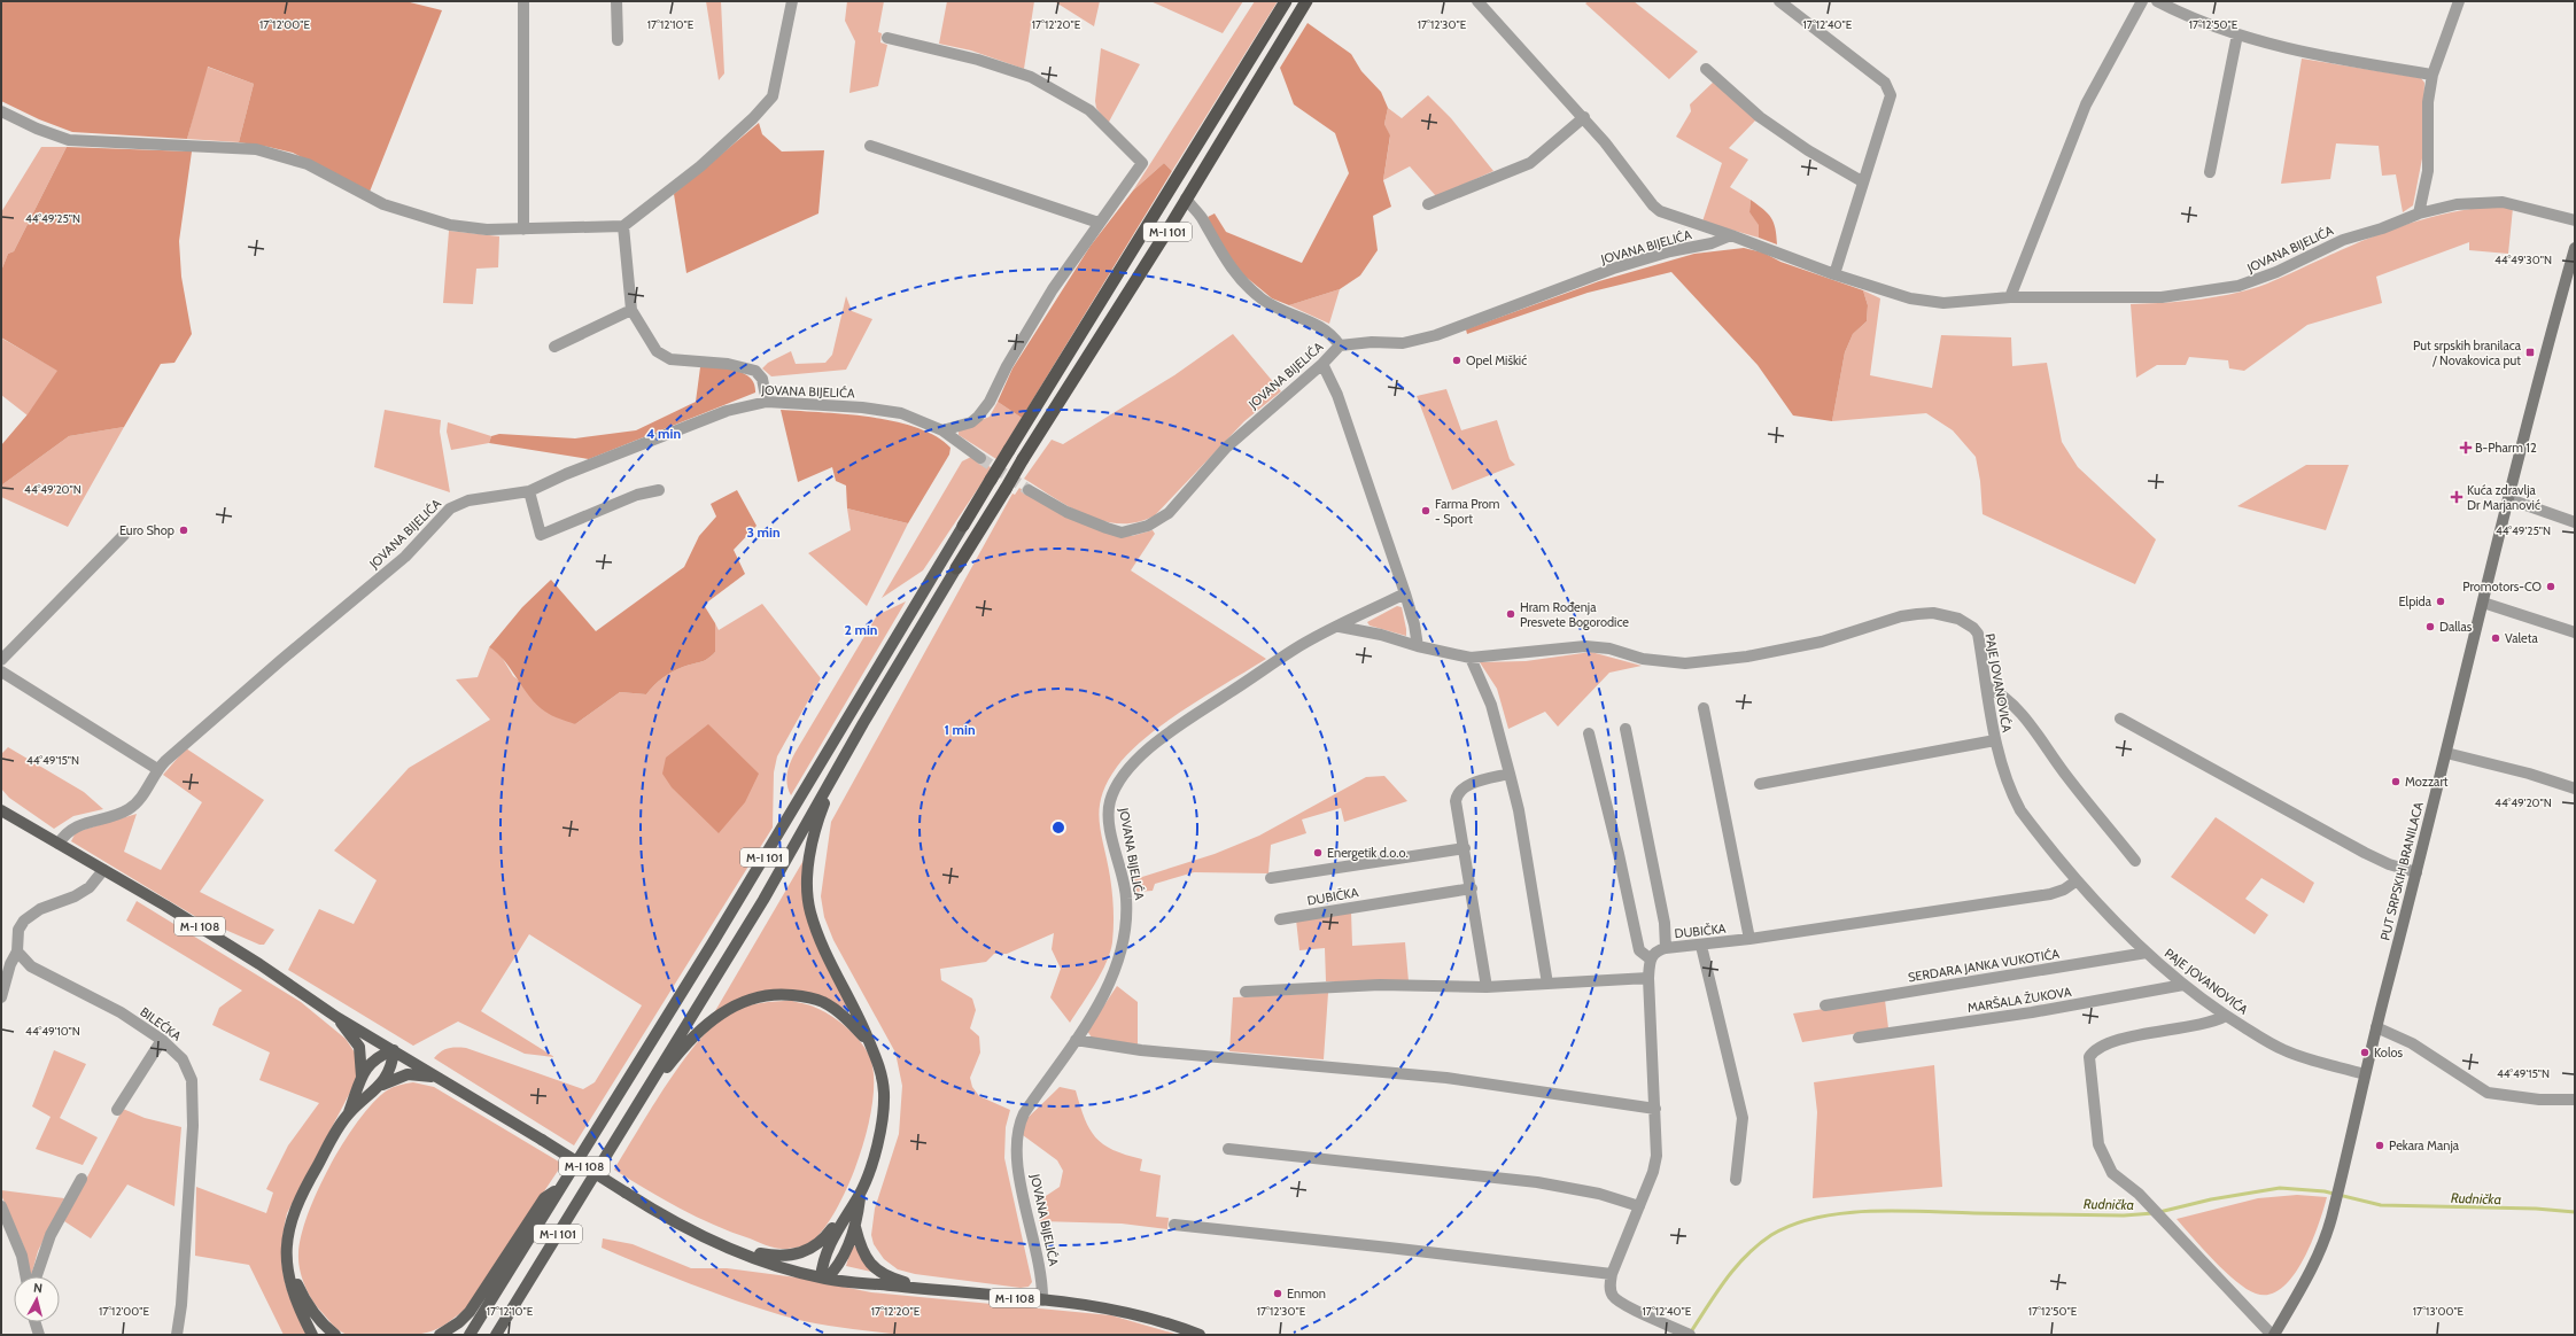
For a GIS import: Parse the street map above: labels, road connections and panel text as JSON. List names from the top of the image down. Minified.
{"streets":{"highway":["M-I 101"],"main road":["PUT SRPSKIH BRANILACA","M-I 108"],"street":["JOVANA BIJELIĆA","PAJE JOVANOVIĆA","DUBIČKA","SERDARA JANKA VUKOTIĆA","MARŠALA ŽUKOVA","BILEĆKA"]},"crossings":[["JOVANA BIJELIĆA","PAJE JOVANOVIĆA"],["JOVANA BIJELIĆA","M-I 108"],["PAJE JOVANOVIĆA","PUT SRPSKIH BRANILACA"],["PAJE JOVANOVIĆA","DUBIČKA"],["PAJE JOVANOVIĆA","SERDARA JANKA VUKOTIĆA"],["PAJE JOVANOVIĆA","MARŠALA ŽUKOVA"]],"water":["Rudnička"],"places":{"transit":["Put srpskih branilaca / Novakovica put"],"other":["Opel Miškić","Farma Prom - Sport","Euro Shop","Promotors-CO","Elpida","Hram Rođenja Presvete Bogorodice","Dallas","Valeta","Mozzart","Energetik d.o.o.","Kolos","Pekara Manja","Enmon"],"health":["B-Pharm 12","Kuća zdravlja Dr Marjanović"]},"north":"top","coordinates":["17°12'00\"E","17°12'10\"E","17°12'20\"E","17°12'30\"E","17°12'40\"E","17°12'50\"E","44°49'25\"N","44°49'30\"N","44°49'20\"N","44°49'15\"N","44°49'10\"N","17°13'00\"E"],"rings":["4 min","3 min","2 min","1 min"]}
